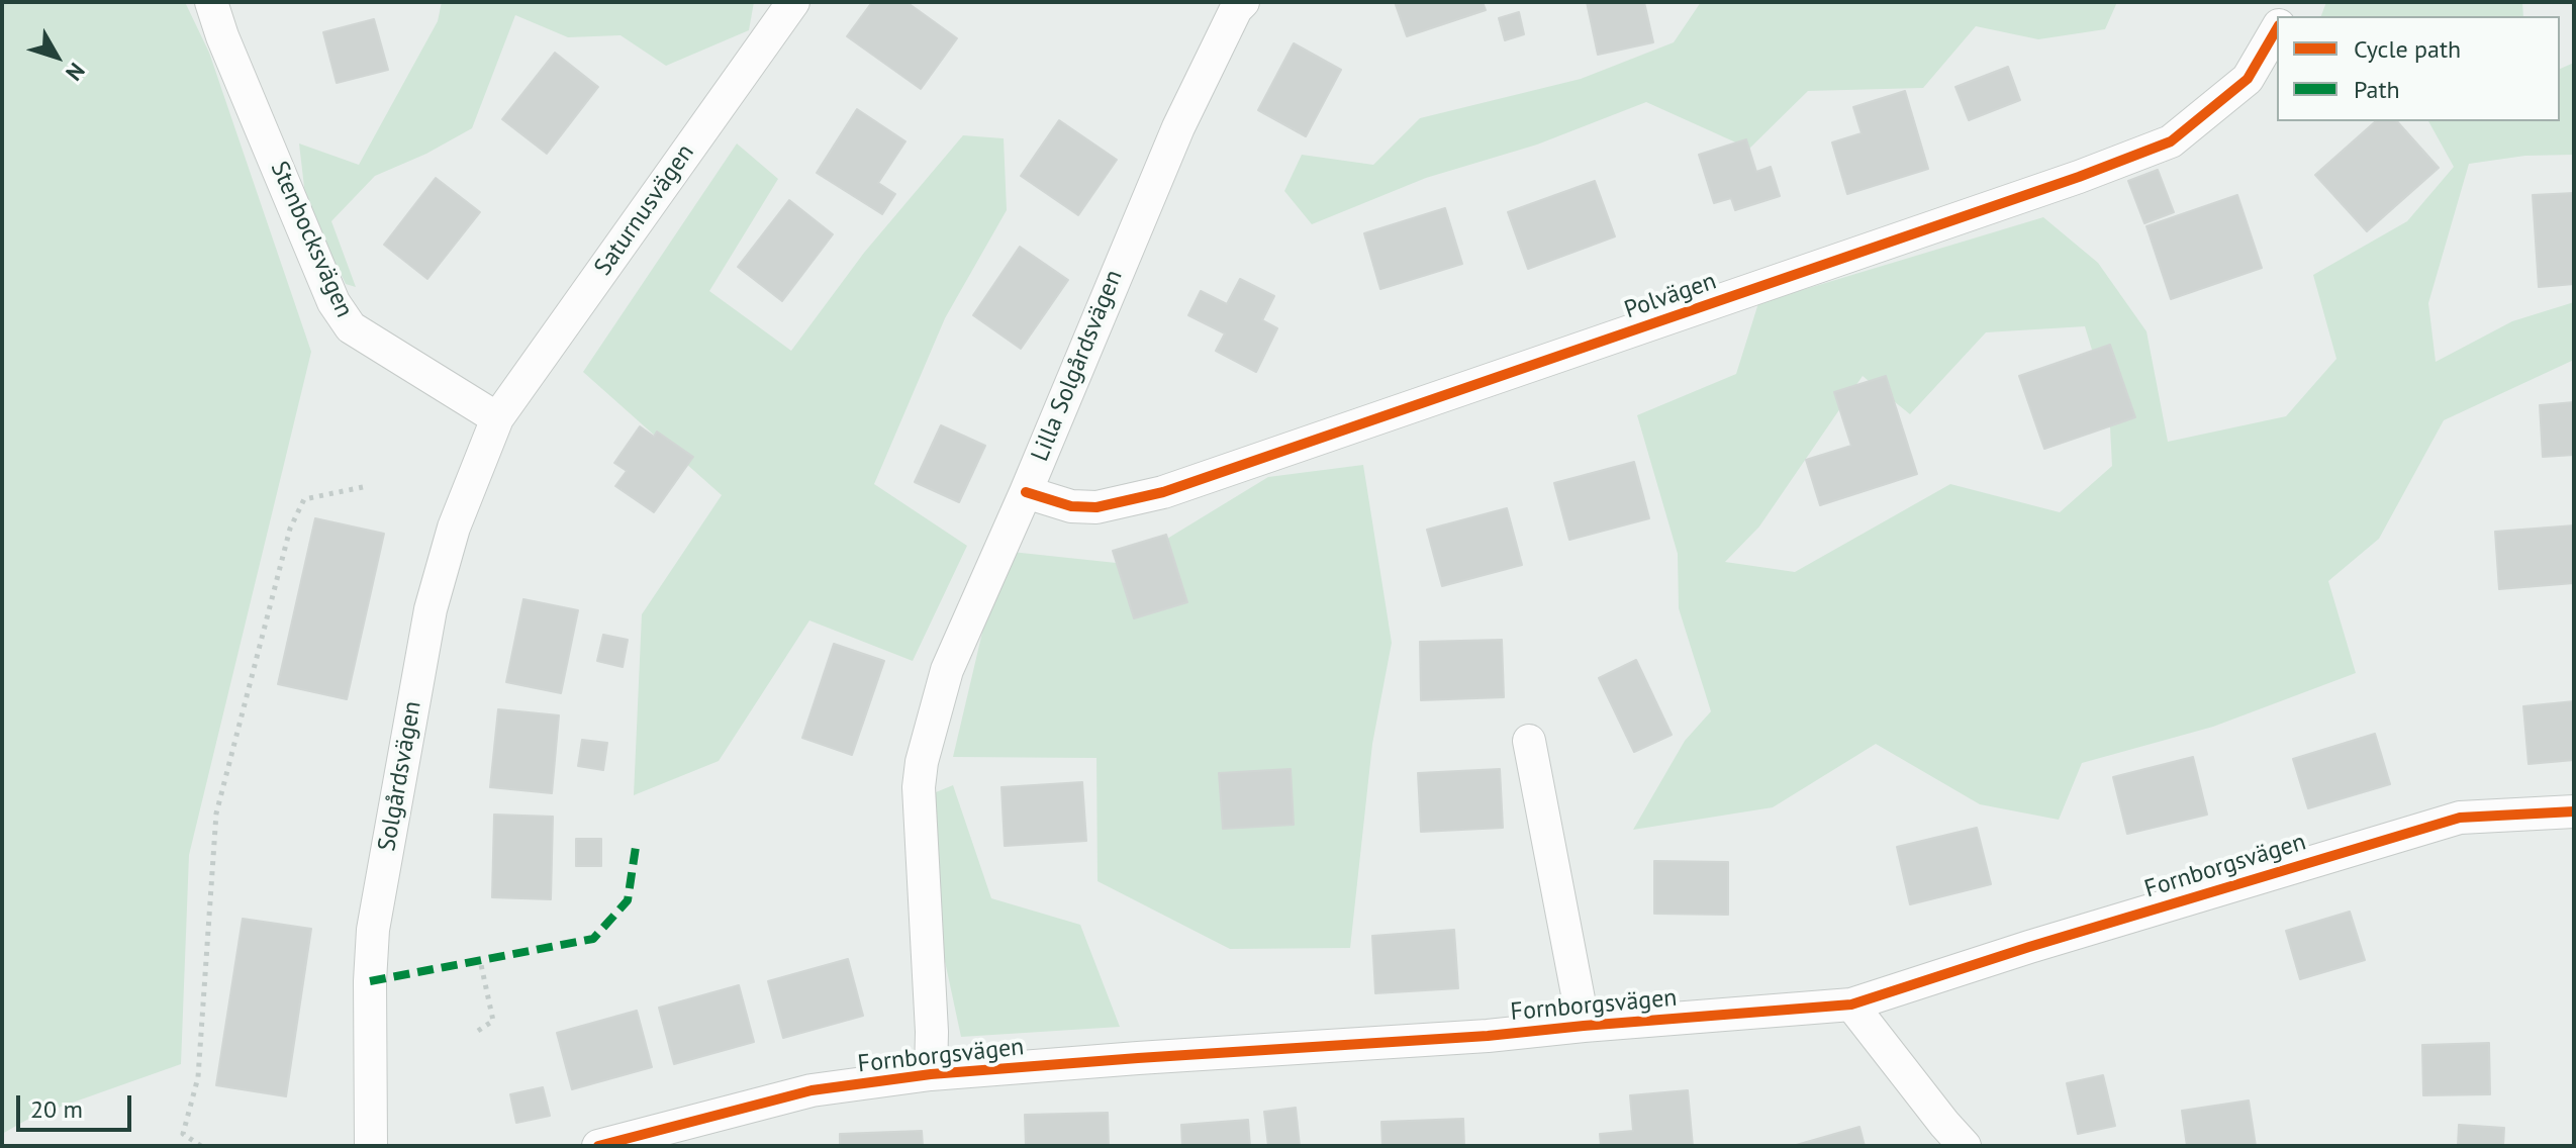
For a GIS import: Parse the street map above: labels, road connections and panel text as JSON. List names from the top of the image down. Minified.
{"streets":{"street":["Saturnusvägen","Stenbocksvägen","Polvägen","Lilla Solgårdsvägen","Solgårdsvägen","Fornborgsvägen"]},"crossings":[["Saturnusvägen","Stenbocksvägen"],["Saturnusvägen","Solgårdsvägen"],["Stenbocksvägen","Solgårdsvägen"],["Polvägen","Lilla Solgårdsvägen"],["Lilla Solgårdsvägen","Fornborgsvägen"]],"legend":["Cycle path","Path"],"scale_bar":"20 m","north":"bottom right"}
